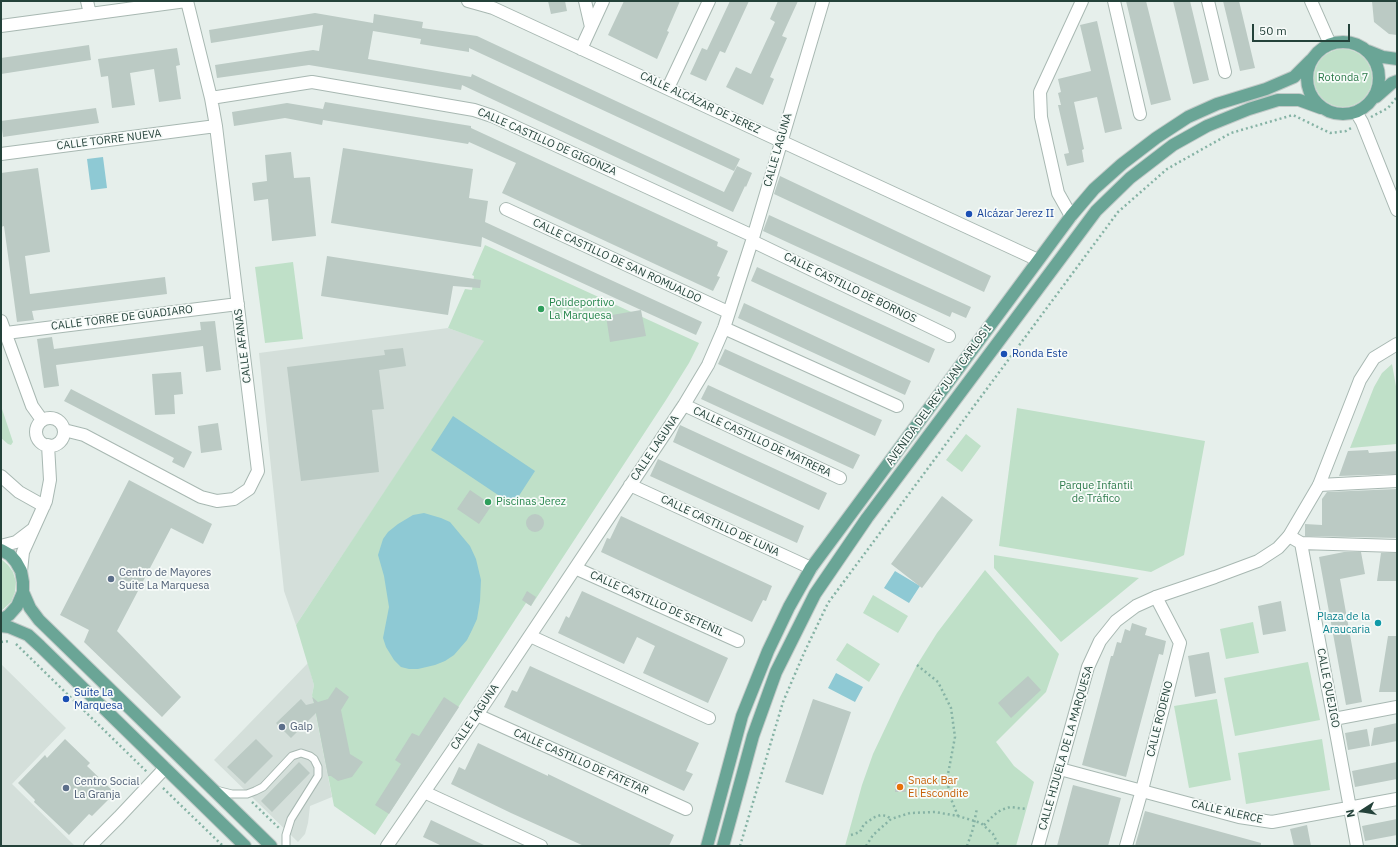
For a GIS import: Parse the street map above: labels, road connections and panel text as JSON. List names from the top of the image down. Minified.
{"streets":{"main road":["AVENIDA DEL REY JUAN CARLOS I"],"street":["CALLE ALCÁZAR DE JEREZ","CALLE TORRE NUEVA","CALLE CASTILLO DE GIGONZA","CALLE LAGUNA","CALLE CASTILLO DE SAN ROMUALDO","CALLE CASTILLO DE BORNOS","CALLE TORRE DE GUADIARO","CALLE AFANAS","CALLE CASTILLO DE MATRERA","CALLE CASTILLO DE LUNA","CALLE CASTILLO DE SETENIL","CALLE QUEJIGO","CALLE RODENO","CALLE HIJUELA DE LA MARQUESA","CALLE CASTILLO DE FATETAR","CALLE ALERCE"]},"crossings":[["CALLE ALCÁZAR DE JEREZ","CALLE LAGUNA"],["CALLE ALCÁZAR DE JEREZ","AVENIDA DEL REY JUAN CARLOS I"],["CALLE TORRE NUEVA","CALLE AFANAS"],["CALLE CASTILLO DE GIGONZA","CALLE LAGUNA"],["CALLE CASTILLO DE GIGONZA","CALLE CASTILLO DE BORNOS"],["CALLE CASTILLO DE GIGONZA","CALLE AFANAS"],["CALLE LAGUNA","CALLE CASTILLO DE SAN ROMUALDO"],["CALLE LAGUNA","CALLE CASTILLO DE BORNOS"],["CALLE LAGUNA","CALLE CASTILLO DE MATRERA"],["CALLE LAGUNA","CALLE CASTILLO DE LUNA"],["CALLE LAGUNA","CALLE CASTILLO DE SETENIL"],["CALLE LAGUNA","CALLE CASTILLO DE FATETAR"],["CALLE TORRE DE GUADIARO","CALLE AFANAS"],["AVENIDA DEL REY JUAN CARLOS I","CALLE CASTILLO DE LUNA"],["CALLE QUEJIGO","CALLE ALERCE"],["CALLE RODENO","CALLE HIJUELA DE LA MARQUESA"],["CALLE RODENO","CALLE ALERCE"],["CALLE HIJUELA DE LA MARQUESA","CALLE ALERCE"]],"parks":["Rotonda 7","Parque Infantil de Tráfico"],"places":["Alcázar Jerez II","Polideportivo La Marquesa","Ronda Este","Piscinas Jerez","Centro de Mayores Suite La Marquesa","Plaza de la Araucaria","Suite La Marquesa","Galp","Snack Bar El Escondite","Centro Social La Granja"],"scale_bar":"50 m","north":"left"}
